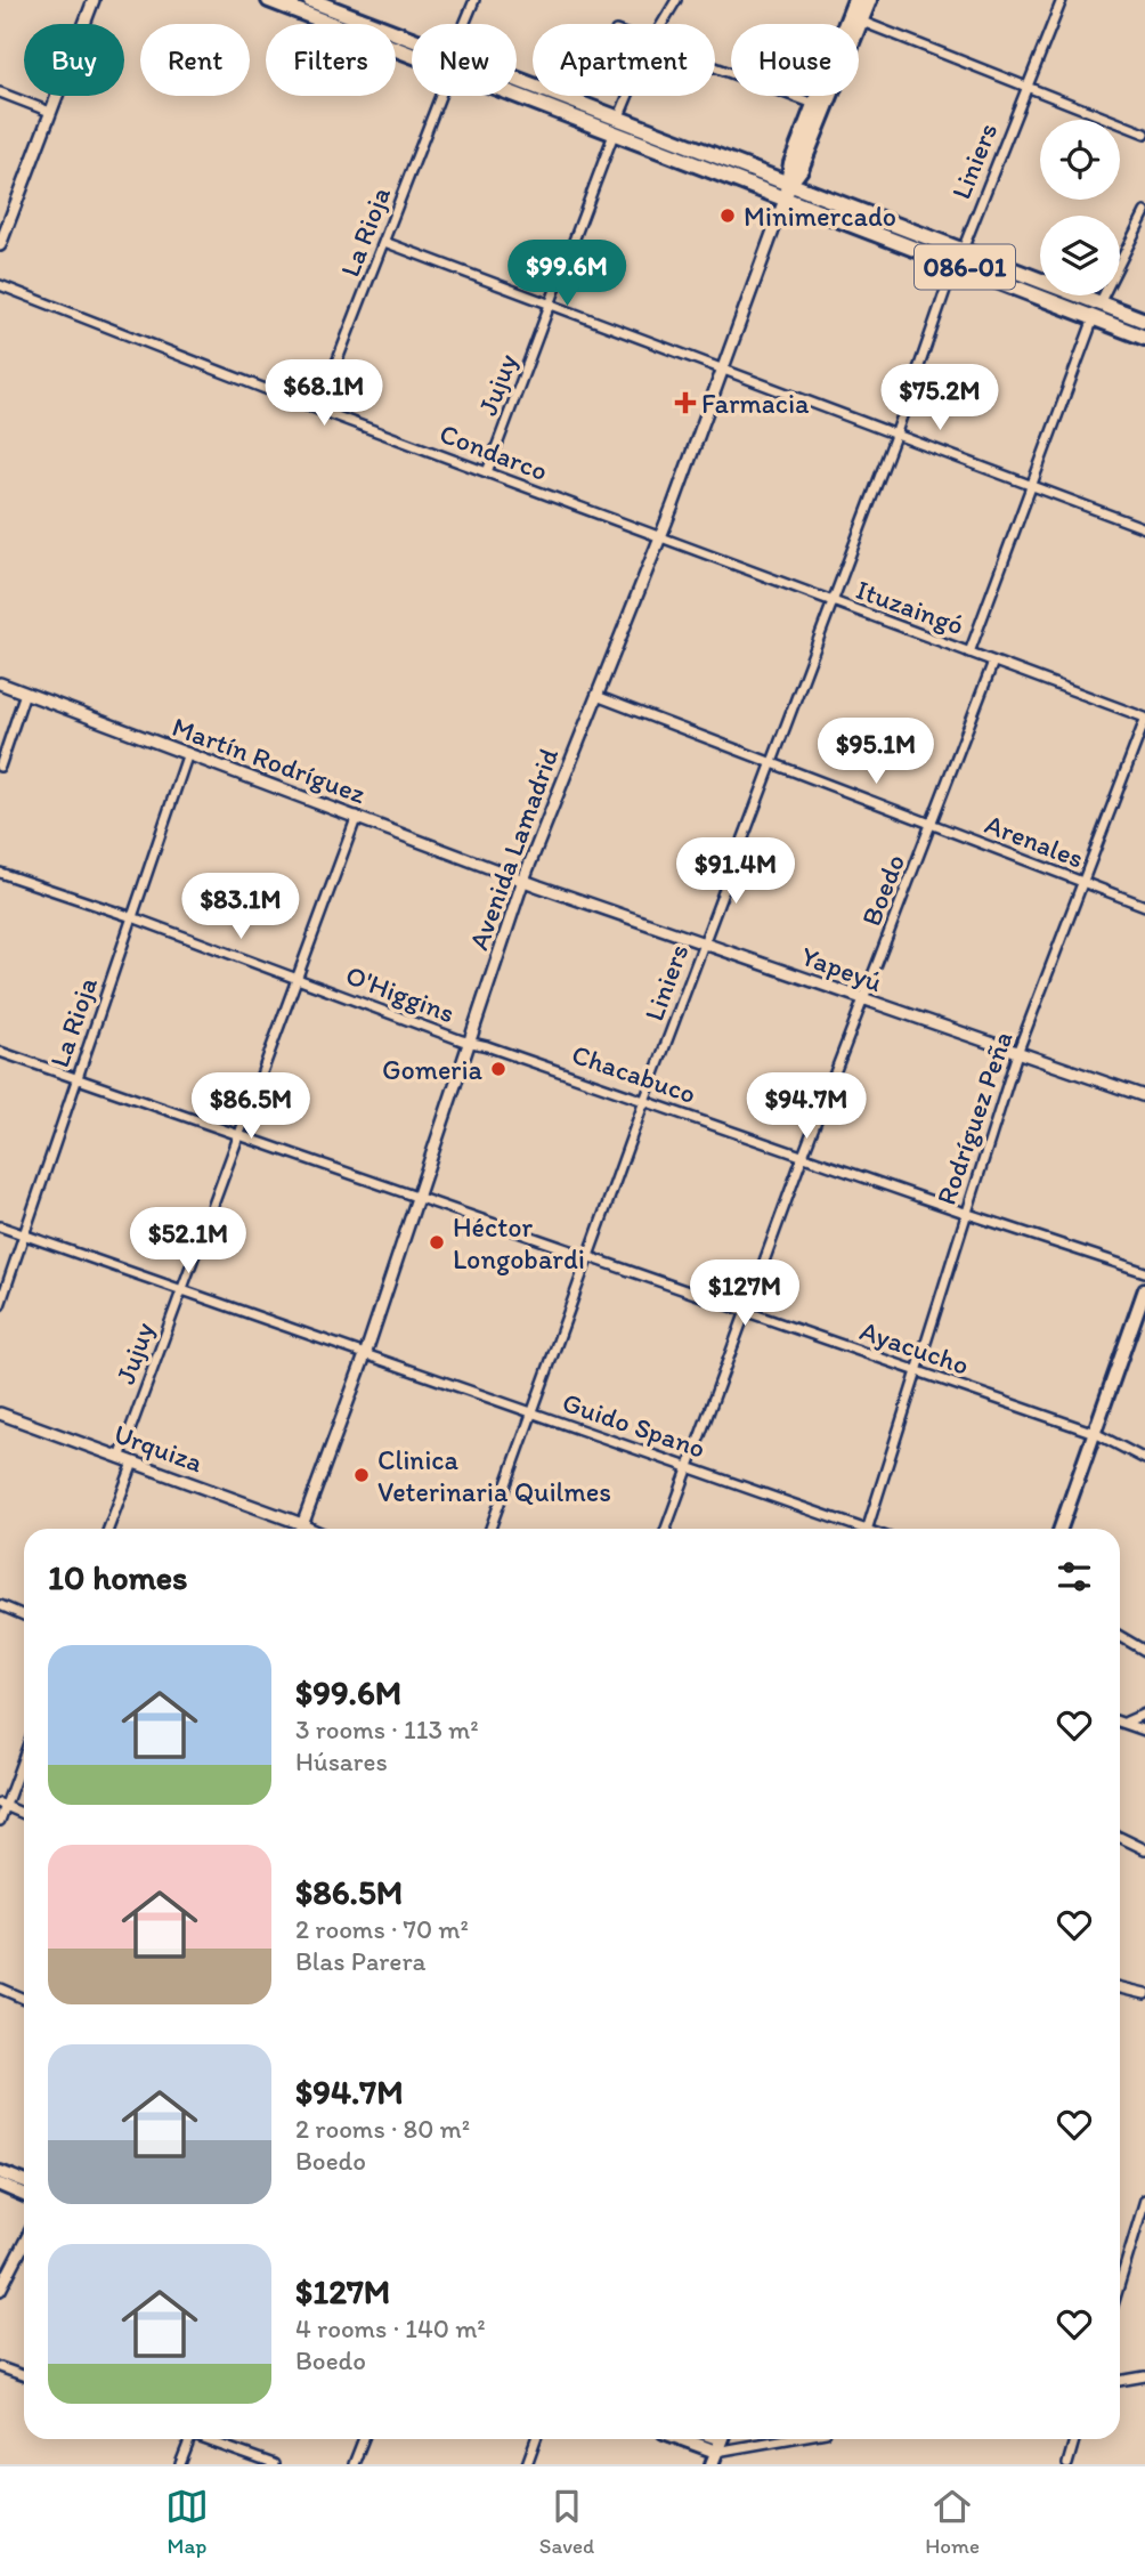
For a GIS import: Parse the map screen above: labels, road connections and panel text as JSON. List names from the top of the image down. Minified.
{"streets":{"main road":["086-01","Avenida Lamadrid"],"street":["Liniers","La Rioja","Jujuy","Condarco","Ituzaingó","Martín Rodríguez","Arenales","Boedo","Yapeyú","O'Higgins","Chacabuco","Rodríguez Peña","Ayacucho","Guido Spano","Urquiza"]},"crossings":[["Liniers","086-01"],["Liniers","Ituzaingó"],["Liniers","Arenales"],["Liniers","Yapeyú"],["Liniers","Chacabuco"],["Liniers","Ayacucho"],["Liniers","Guido Spano"],["La Rioja","Condarco"],["La Rioja","Martín Rodríguez"],["La Rioja","O'Higgins"],["La Rioja","Ayacucho"],["La Rioja","Guido Spano"],["086-01","Jujuy"],["086-01","Avenida Lamadrid"],["Jujuy","Condarco"],["Jujuy","Martín Rodríguez"],["Jujuy","O'Higgins"],["Jujuy","Ayacucho"],["Jujuy","Guido Spano"],["Jujuy","Urquiza"],["Condarco","Ituzaingó"],["Condarco","Avenida Lamadrid"],["Ituzaingó","Avenida Lamadrid"],["Ituzaingó","Boedo"],["Ituzaingó","Rodríguez Peña"],["Martín Rodríguez","Avenida Lamadrid"],["Martín Rodríguez","Yapeyú"],["Arenales","Avenida Lamadrid"],["Arenales","Boedo"],["Arenales","Rodríguez Peña"],["Avenida Lamadrid","Yapeyú"],["Avenida Lamadrid","O'Higgins"],["Avenida Lamadrid","Chacabuco"],["Avenida Lamadrid","Ayacucho"],["Avenida Lamadrid","Guido Spano"],["Avenida Lamadrid","Urquiza"],["Boedo","Yapeyú"],["Boedo","Chacabuco"],["Boedo","Ayacucho"],["Boedo","Guido Spano"],["Yapeyú","Rodríguez Peña"],["O'Higgins","Chacabuco"],["Chacabuco","Rodríguez Peña"],["Rodríguez Peña","Ayacucho"]],"places":{"other":["Minimercado","Gomeria","Héctor Longobardi","Clinica Veterinaria Quilmes"],"health":["Farmacia"]},"page":{"chip":["Buy","Rent","Filters","New","Apartment","House"],"price":["$99.6M","$68.1M","$75.2M","$95.1M","$91.4M","$83.1M","$86.5M","$94.7M","$52.1M","$127M"],"heading":"10 homes","list":[{"name":"$99.6M","note":"3 rooms · 113 m² · Húsares"},{"name":"$86.5M","note":"2 rooms · 70 m² · Blas Parera"},{"name":"$94.7M","note":"2 rooms · 80 m² · Boedo"},{"name":"$127M","note":"4 rooms · 140 m² · Boedo"}],"tabs":["Map","Saved","Home"]}}
